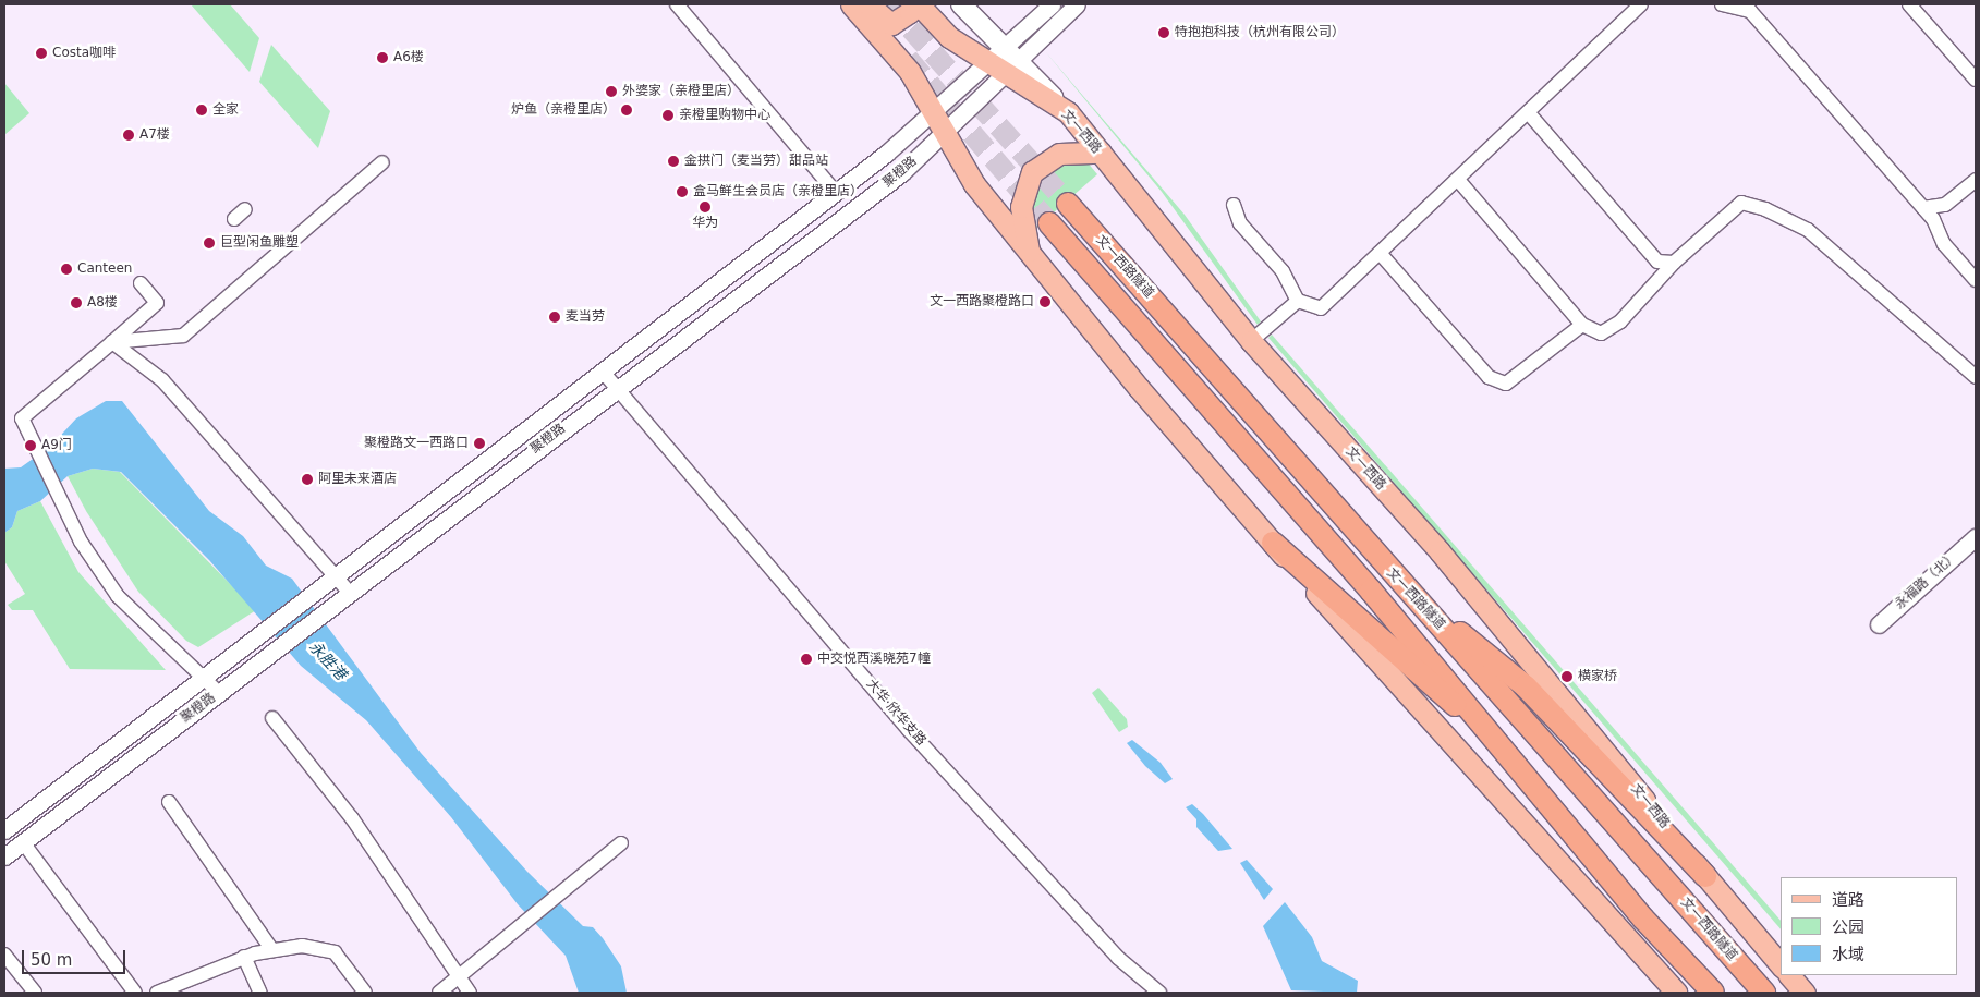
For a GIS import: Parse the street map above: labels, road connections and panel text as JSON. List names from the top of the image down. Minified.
{"streets":{"highway":["文一西路隧道"],"main road":["文一西路"],"street":["聚橙路","永福路（北）","大华·欣华支路"]},"crossings":[["文一西路","聚橙路"],["聚橙路","大华·欣华支路"]],"water":["永胜港"],"places":["特抱抱科技（杭州有限公司）","Costa咖啡","A6楼","外婆家（亲橙里店）","全家","炉鱼（亲橙里店）","亲橙里购物中心","A7楼","金拱门（麦当劳）甜品站","盒马鲜生会员店（亲橙里店）","华为","巨型闲鱼雕塑","Canteen","文一西路聚橙路口","A8楼","麦当劳","聚橙路文一西路口","A9门","阿里未来酒店","中交悦西溪晓苑7幢","横家桥"],"legend":["道路","公园","水域"],"scale_bar":"50 m"}
